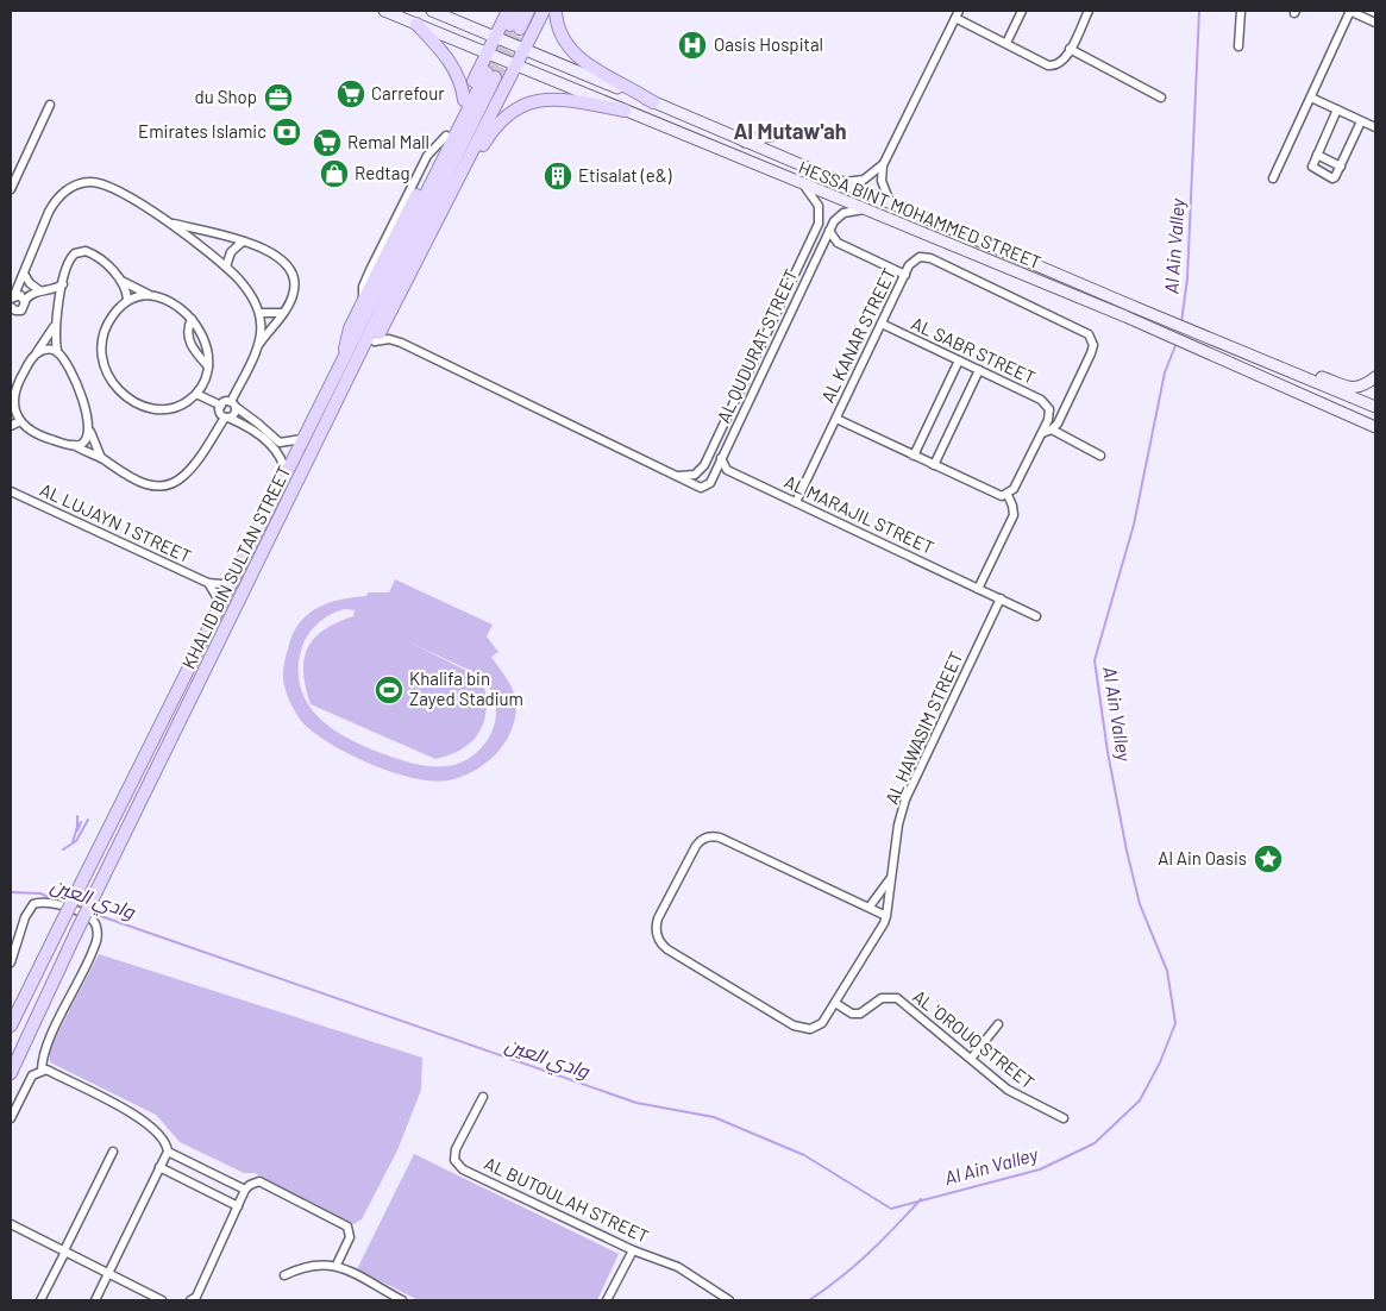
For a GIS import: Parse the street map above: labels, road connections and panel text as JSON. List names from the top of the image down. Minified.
{"streets":{"main road":["HESSA BINT MOHAMMED STREET","KHALID BIN SULTAN STREET"],"street":["AL KANAR STREET","AL QUDURAT STREET","AL SABR STREET","AL MARAJIL STREET","AL LUJAYN 1 STREET","AL HAWASIM STREET","AL 'OROUQ STREET","AL BUTOULAH STREET"]},"crossings":[["HESSA BINT MOHAMMED STREET","AL QUDURAT STREET"],["AL KANAR STREET","AL SABR STREET"],["AL KANAR STREET","AL MARAJIL STREET"],["AL MARAJIL STREET","AL HAWASIM STREET"],["AL HAWASIM STREET","AL 'OROUQ STREET"]],"districts":["Al Mutaw'ah"],"water":["Al Ain Valley","وادي العين"],"places":{"hospital":["Oasis Hospital"],"supermarket":["Carrefour","Remal Mall"],"office":["du Shop"],"bank":["Emirates Islamic"],"shop":["Redtag"],"building":["Etisalat (e&)"],"sports":["Khalifa bin Zayed Stadium"],"place":["Al Ain Oasis"]}}
